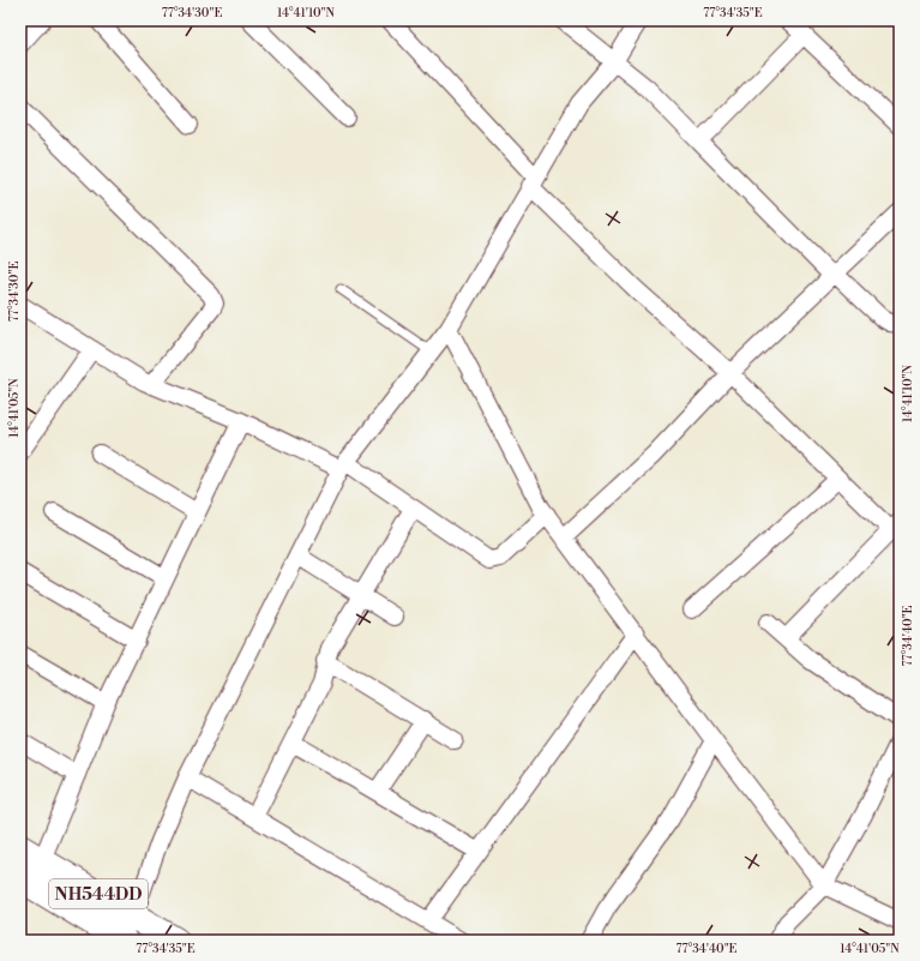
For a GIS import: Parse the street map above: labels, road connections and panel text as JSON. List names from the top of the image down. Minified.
{"streets":{"highway":["NH544DD"]},"coordinates":["77°34'30\"E","14°41'10\"N","77°34'35\"E","14°41'05\"N","77°34'40\"E"]}
